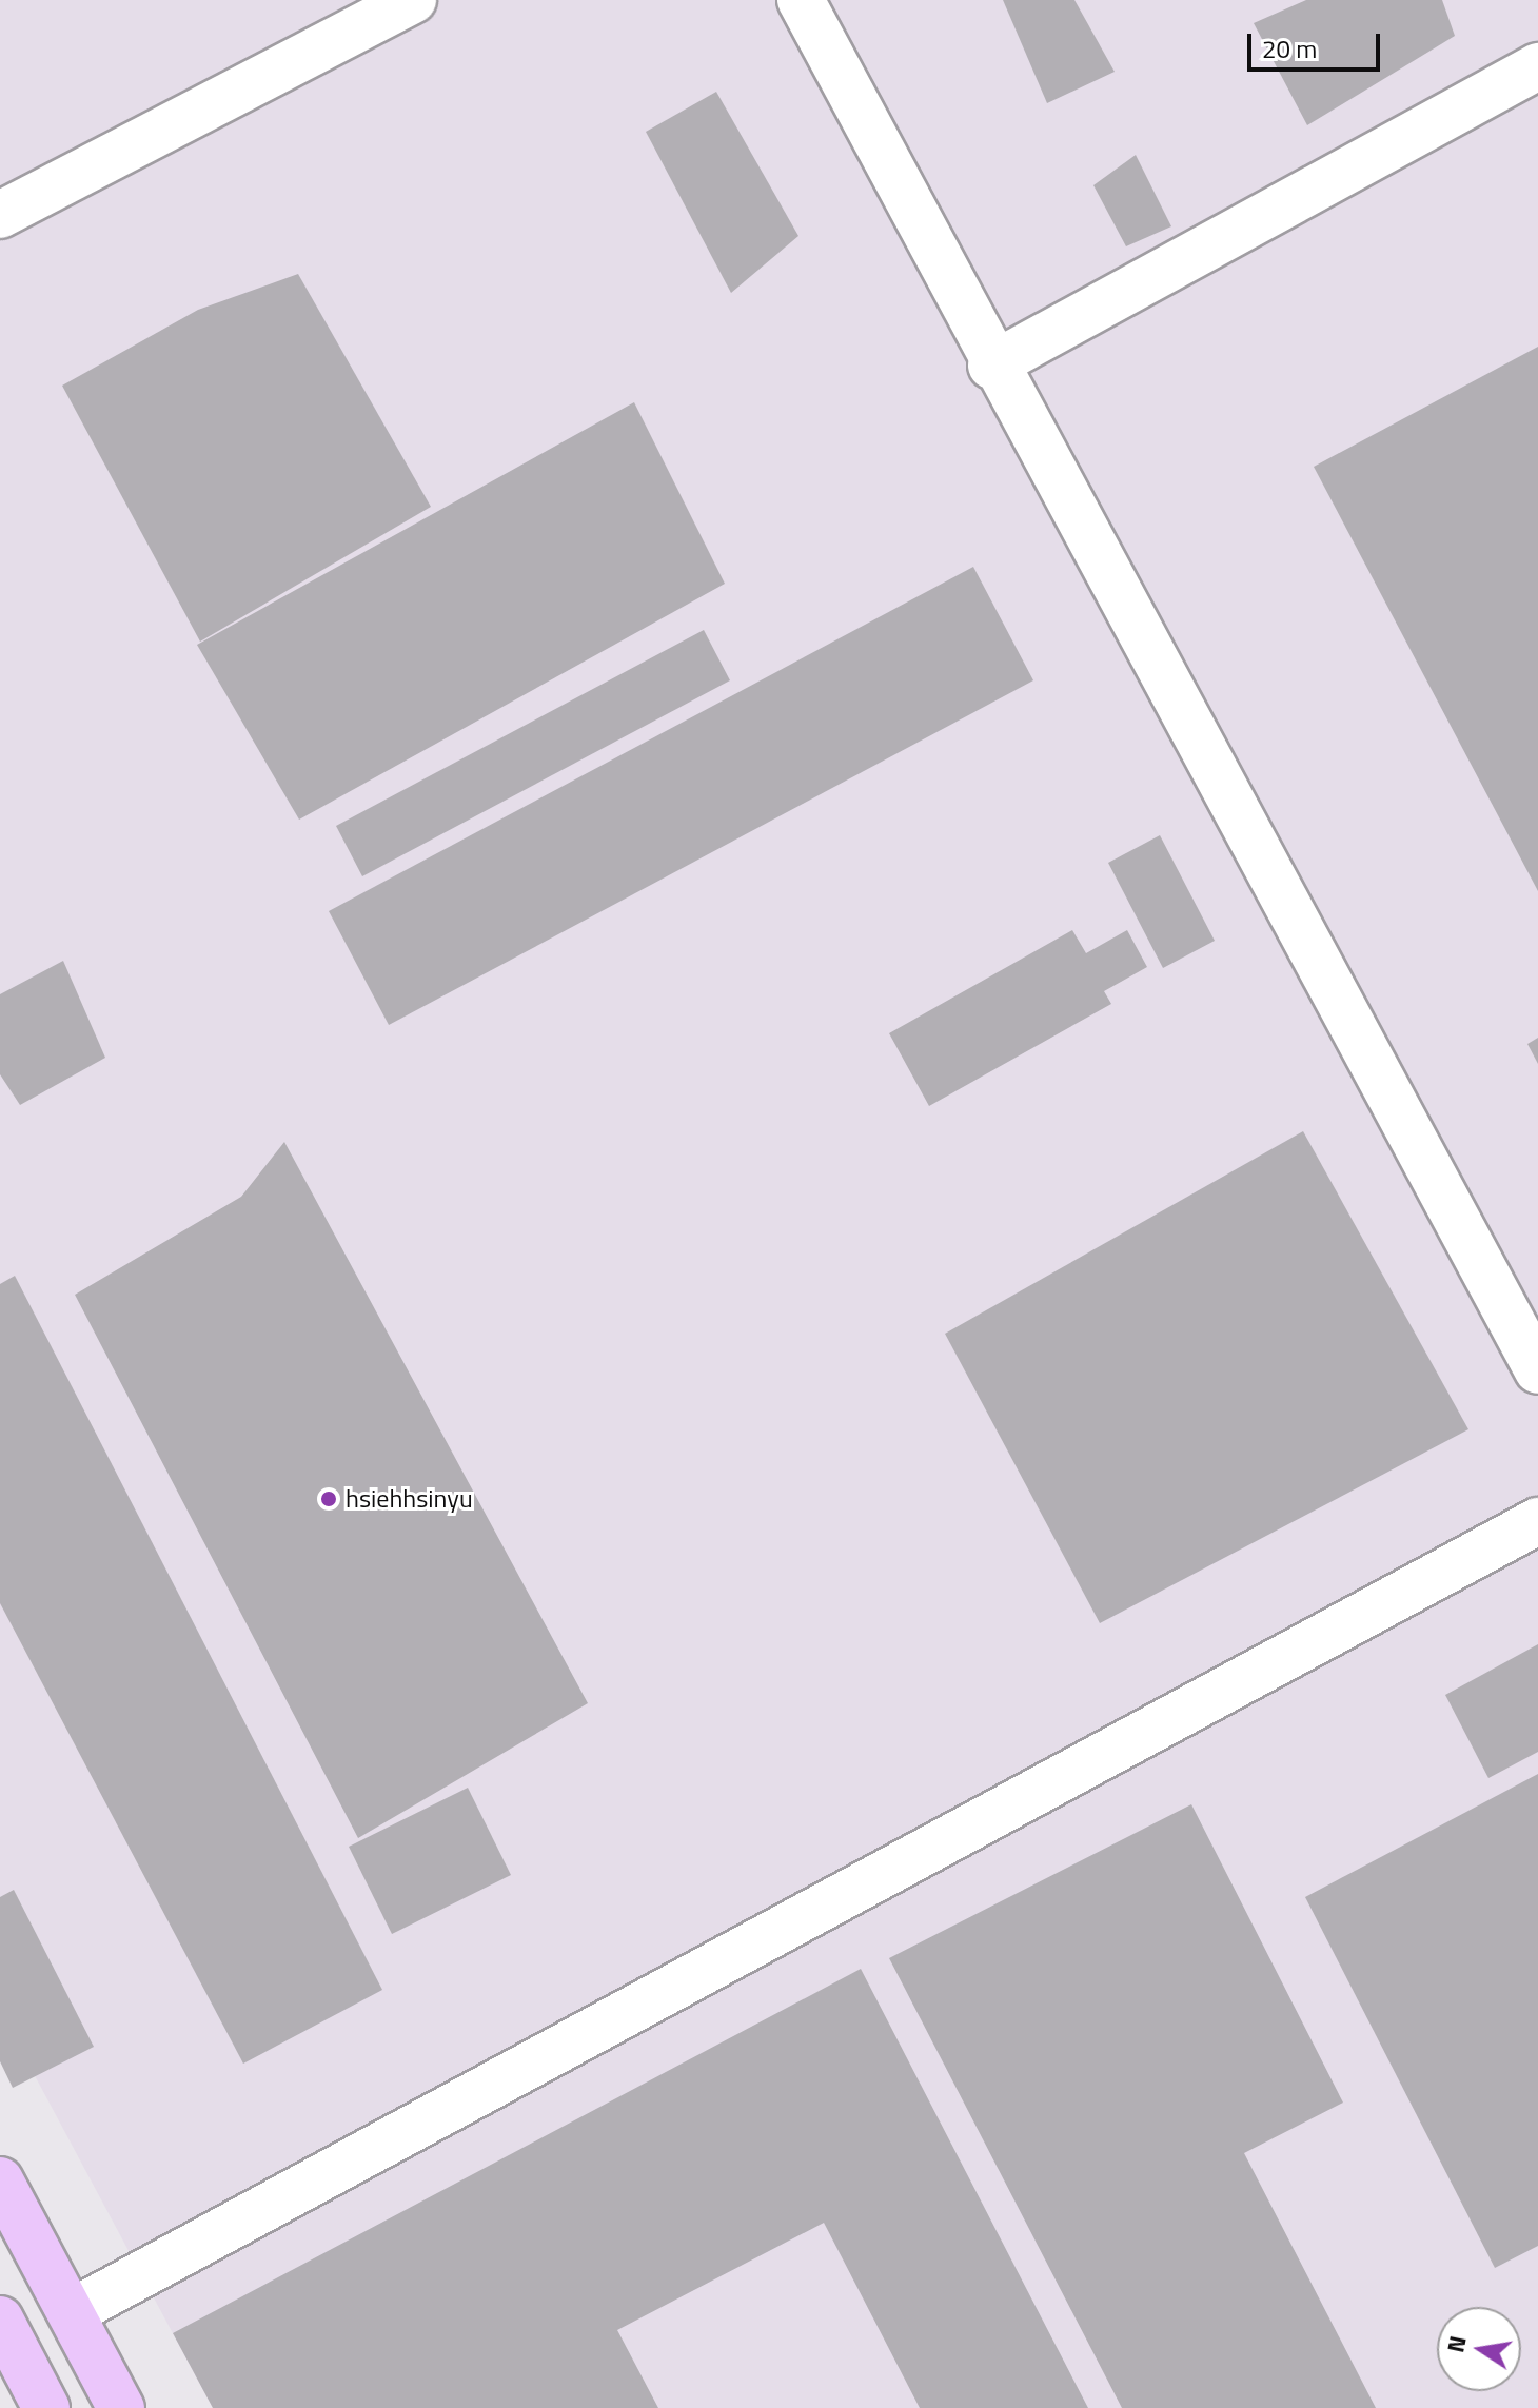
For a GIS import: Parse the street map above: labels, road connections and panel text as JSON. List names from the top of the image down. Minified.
{"places":["hsiehhsinyu"],"scale_bar":"20 m","north":"left"}
